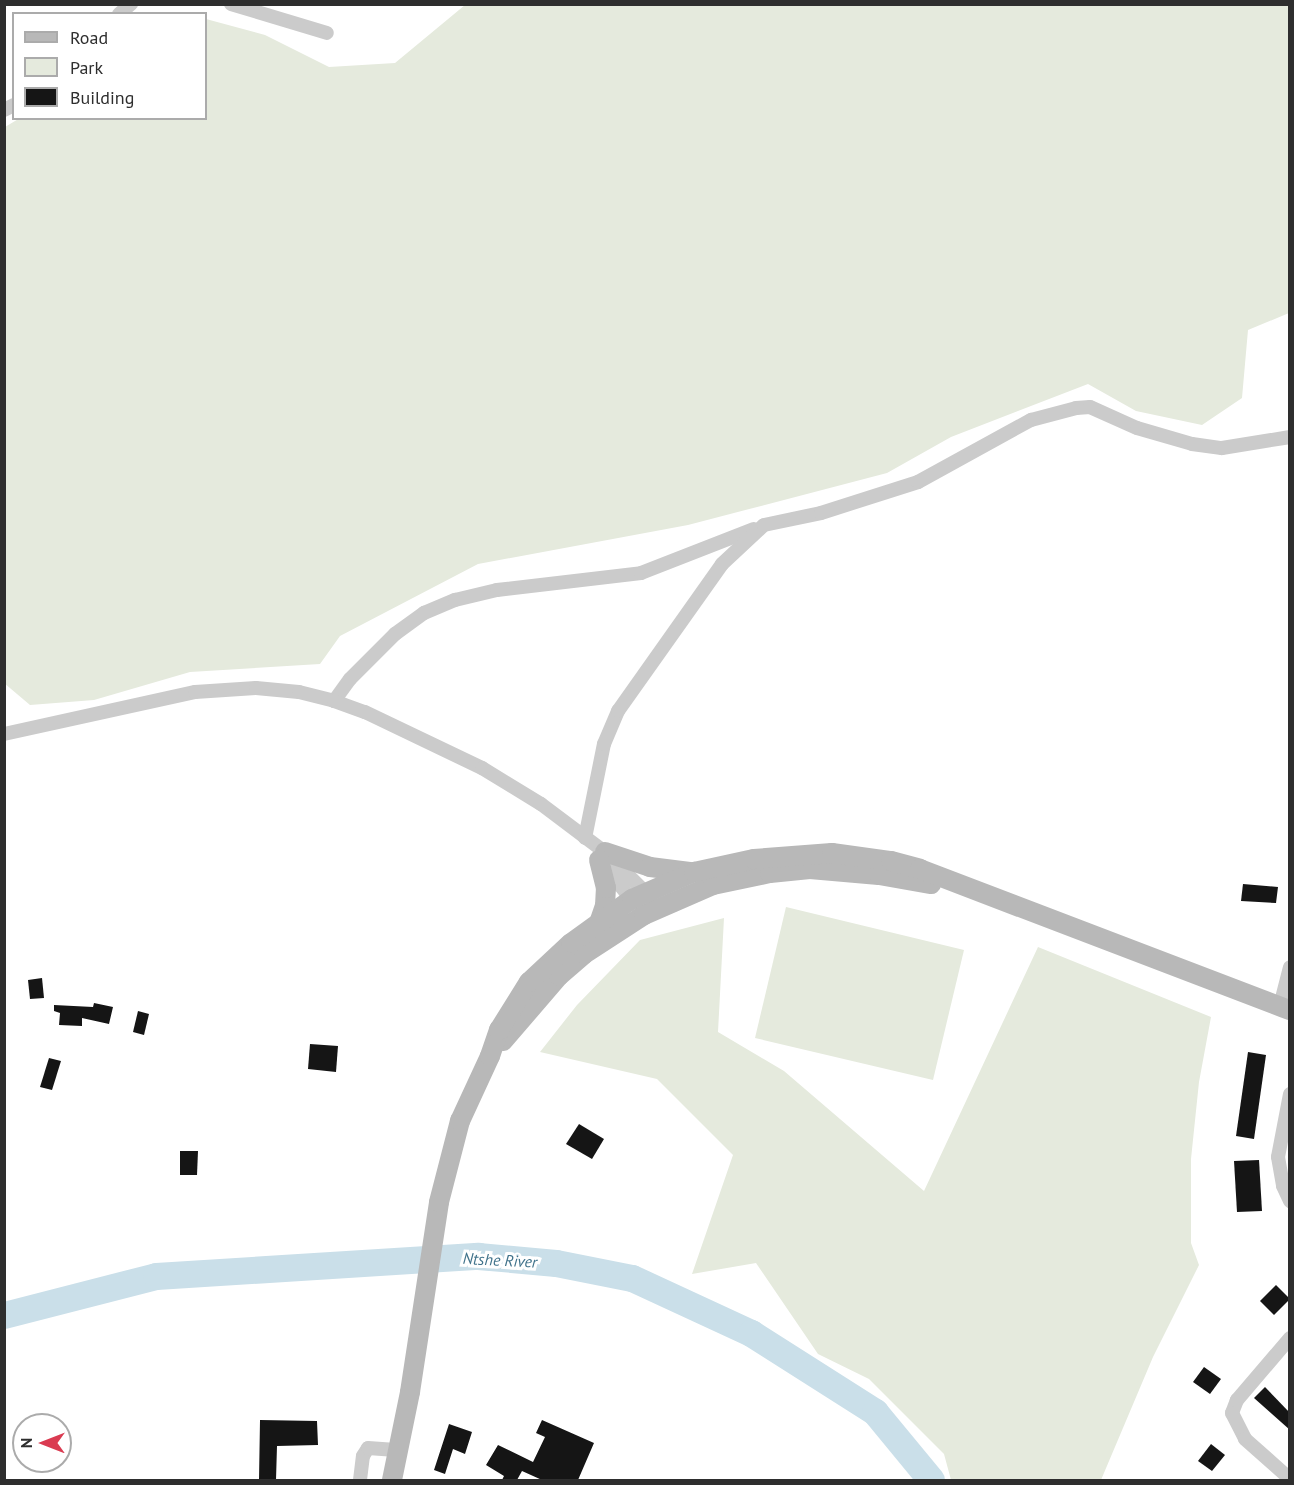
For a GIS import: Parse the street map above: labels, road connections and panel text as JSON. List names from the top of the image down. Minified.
{"water":["Ntshe River"],"legend":["Road","Park","Building"],"north":"left"}
